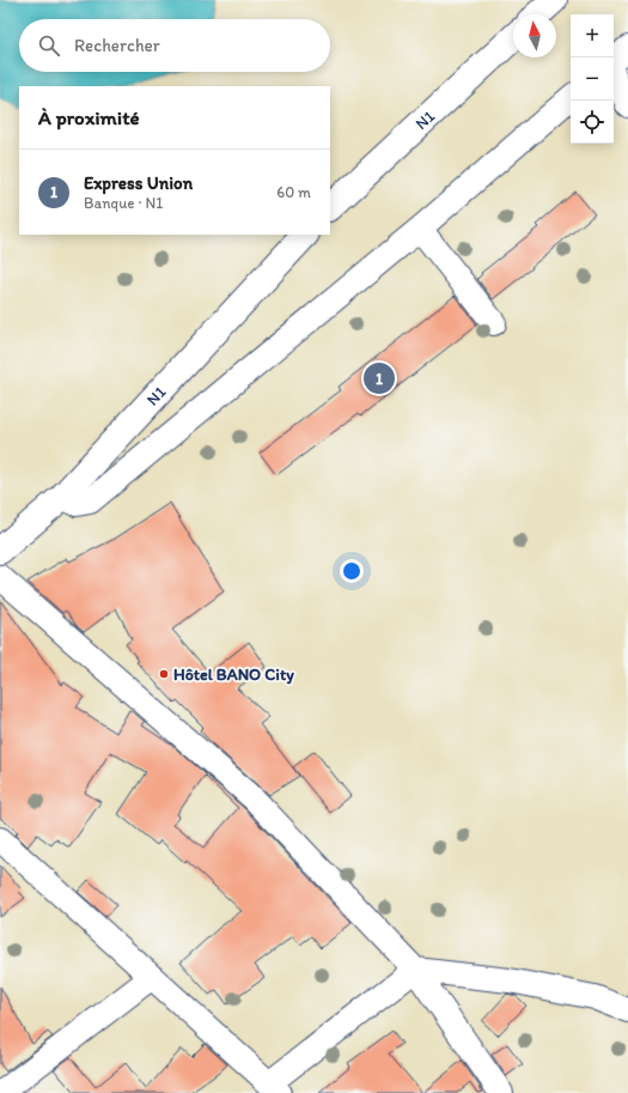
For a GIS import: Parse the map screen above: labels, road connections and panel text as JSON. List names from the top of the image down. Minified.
{"streets":{"highway":["N1"]},"places":["Hôtel BANO City"],"north":"top","page":{"map_buttons":["+","−"],"search":"Rechercher","heading":"À proximité","list":[{"mark":"1","name":"Express Union","note":"Banque · N1","value":"60 m"}],"pins":"1"}}
